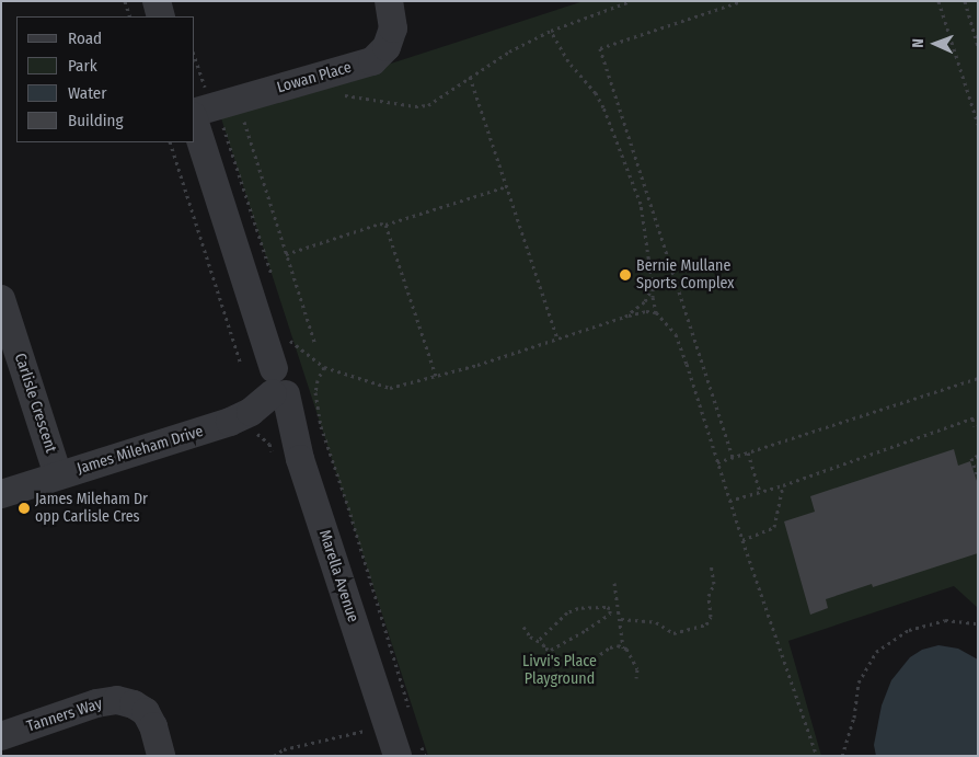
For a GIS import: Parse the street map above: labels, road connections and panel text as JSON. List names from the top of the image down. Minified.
{"streets":{"street":["Lowan Place","Carlisle Crescent","James Mileham Drive","Marella Avenue","Tanners Way"]},"crossings":[["Lowan Place","Marella Avenue"],["Carlisle Crescent","James Mileham Drive"],["James Mileham Drive","Marella Avenue"]],"parks":["Livvi's Place Playground"],"places":["Bernie Mullane Sports Complex","James Mileham Dr opp Carlisle Cres"],"legend":["Road","Park","Water","Building"],"north":"left"}
